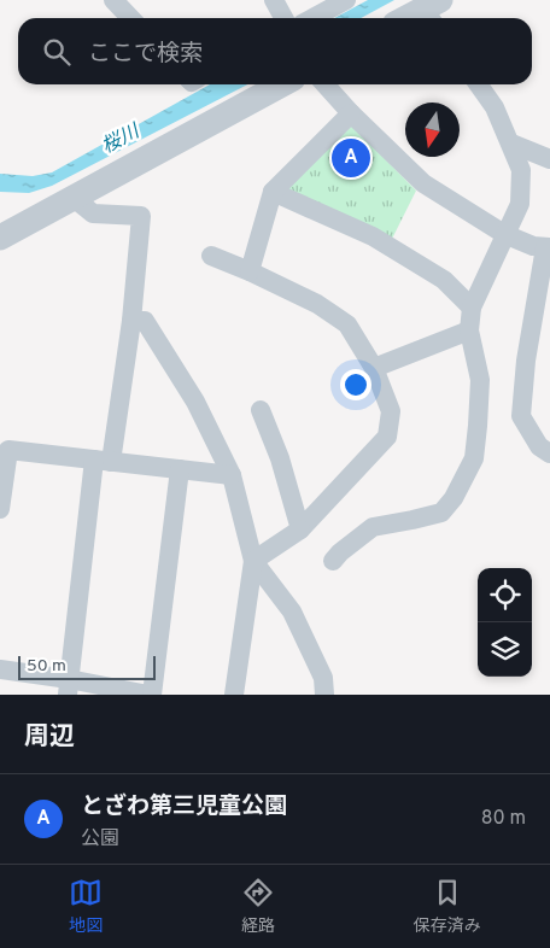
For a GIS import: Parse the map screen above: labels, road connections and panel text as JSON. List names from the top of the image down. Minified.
{"water":["桜川"],"scale_bar":"50 m","north":"bottom","page":{"search":"ここで検索","pins":"A","scale":"50 m","heading":"周辺","list":[{"mark":"A","name":"とざわ第三児童公園","note":"公園","value":"80 m"}],"nav":["地図","経路","保存済み"]}}
